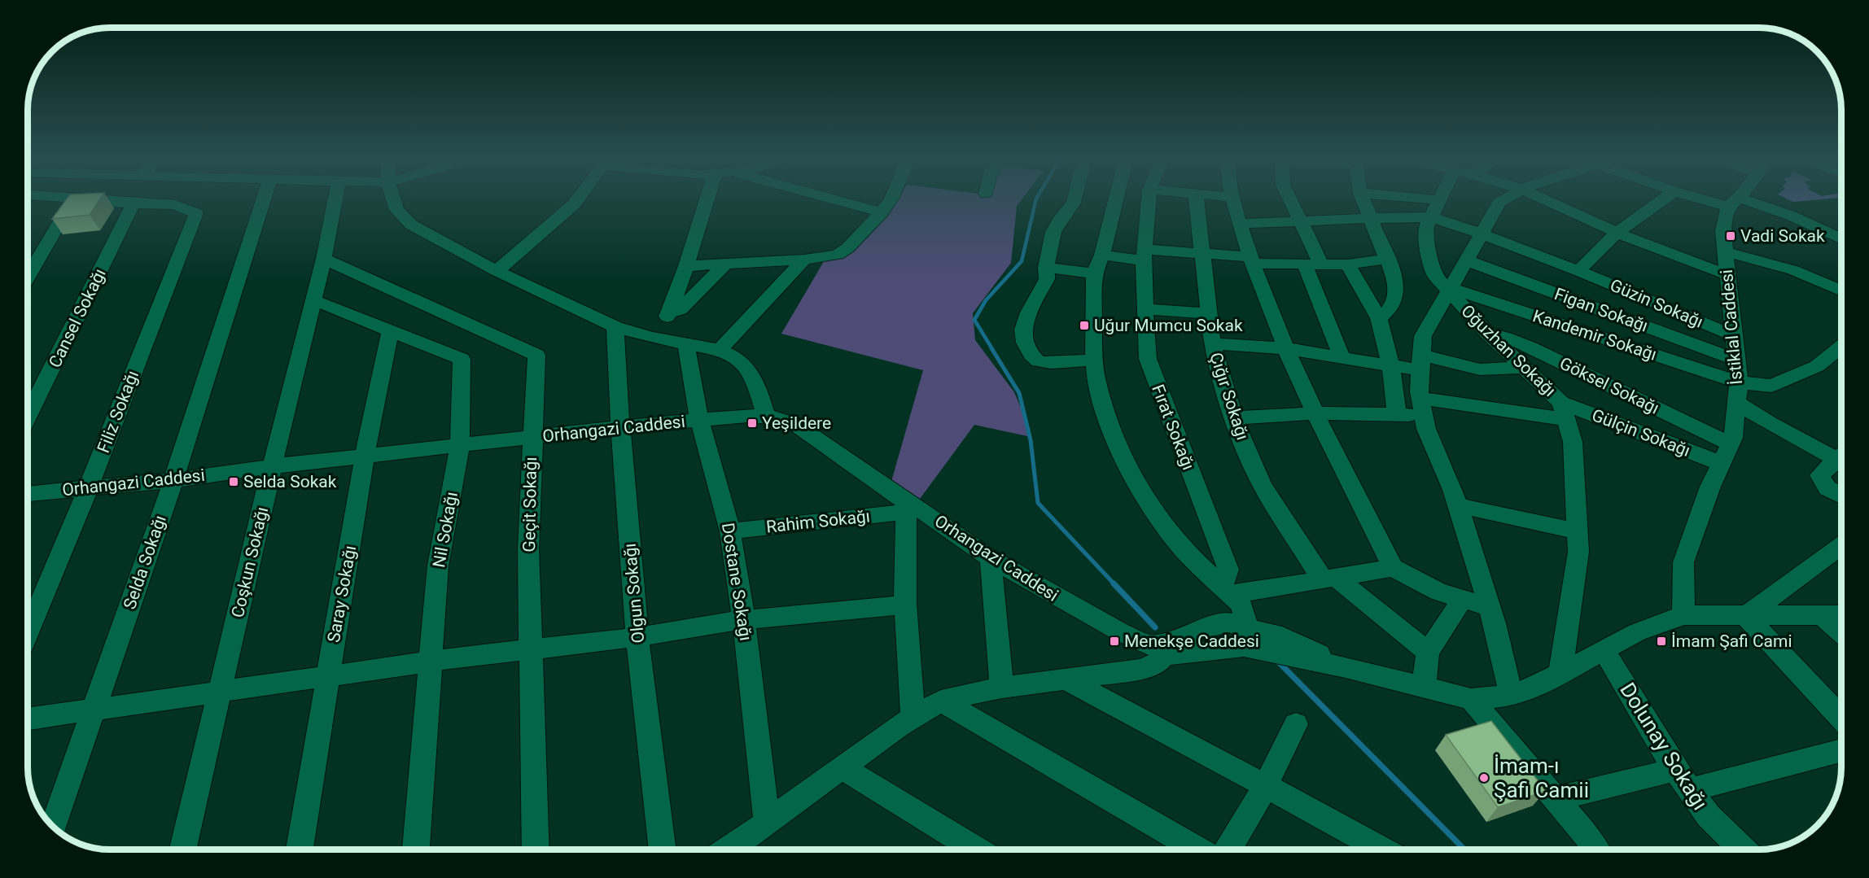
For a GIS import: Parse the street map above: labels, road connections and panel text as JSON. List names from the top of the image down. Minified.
{"streets":{"street":["Güzin Sokağı","Figan Sokağı","Cansel Sokağı","İstiklal Caddesi","Kandemir Sokağı","Oğuzhan Sokağı","Göksel Sokağı","Çığır Sokağı","Filiz Sokağı","Fırat Sokağı","Orhangazi Caddesi","Gülçin Sokağı","Geçit Sokağı","Rahim Sokağı","Nil Sokağı","Selda Sokağı","Coşkun Sokağı","Dostane Sokağı","Olgun Sokağı","Saray Sokağı","Dolunay Sokağı"]},"crossings":[["Güzin Sokağı","İstiklal Caddesi"],["Güzin Sokağı","Oğuzhan Sokağı"],["Figan Sokağı","İstiklal Caddesi"],["İstiklal Caddesi","Kandemir Sokağı"],["İstiklal Caddesi","Göksel Sokağı"],["İstiklal Caddesi","Gülçin Sokağı"],["Kandemir Sokağı","Oğuzhan Sokağı"],["Oğuzhan Sokağı","Göksel Sokağı"],["Oğuzhan Sokağı","Gülçin Sokağı"],["Filiz Sokağı","Orhangazi Caddesi"],["Orhangazi Caddesi","Geçit Sokağı"],["Orhangazi Caddesi","Rahim Sokağı"],["Orhangazi Caddesi","Nil Sokağı"],["Orhangazi Caddesi","Selda Sokağı"],["Orhangazi Caddesi","Coşkun Sokağı"],["Orhangazi Caddesi","Dostane Sokağı"],["Orhangazi Caddesi","Olgun Sokağı"],["Orhangazi Caddesi","Saray Sokağı"],["Geçit Sokağı","Coşkun Sokağı"],["Rahim Sokağı","Dostane Sokağı"],["Nil Sokağı","Coşkun Sokağı"],["Nil Sokağı","Saray Sokağı"]],"places":{"transit":["Vadi Sokak","Uğur Mumcu Sokak","Yeşildere","Selda Sokak","Menekşe Caddesi","İmam Şafi Cami"],"other":["İmam-ı Şafi Camii"]}}
